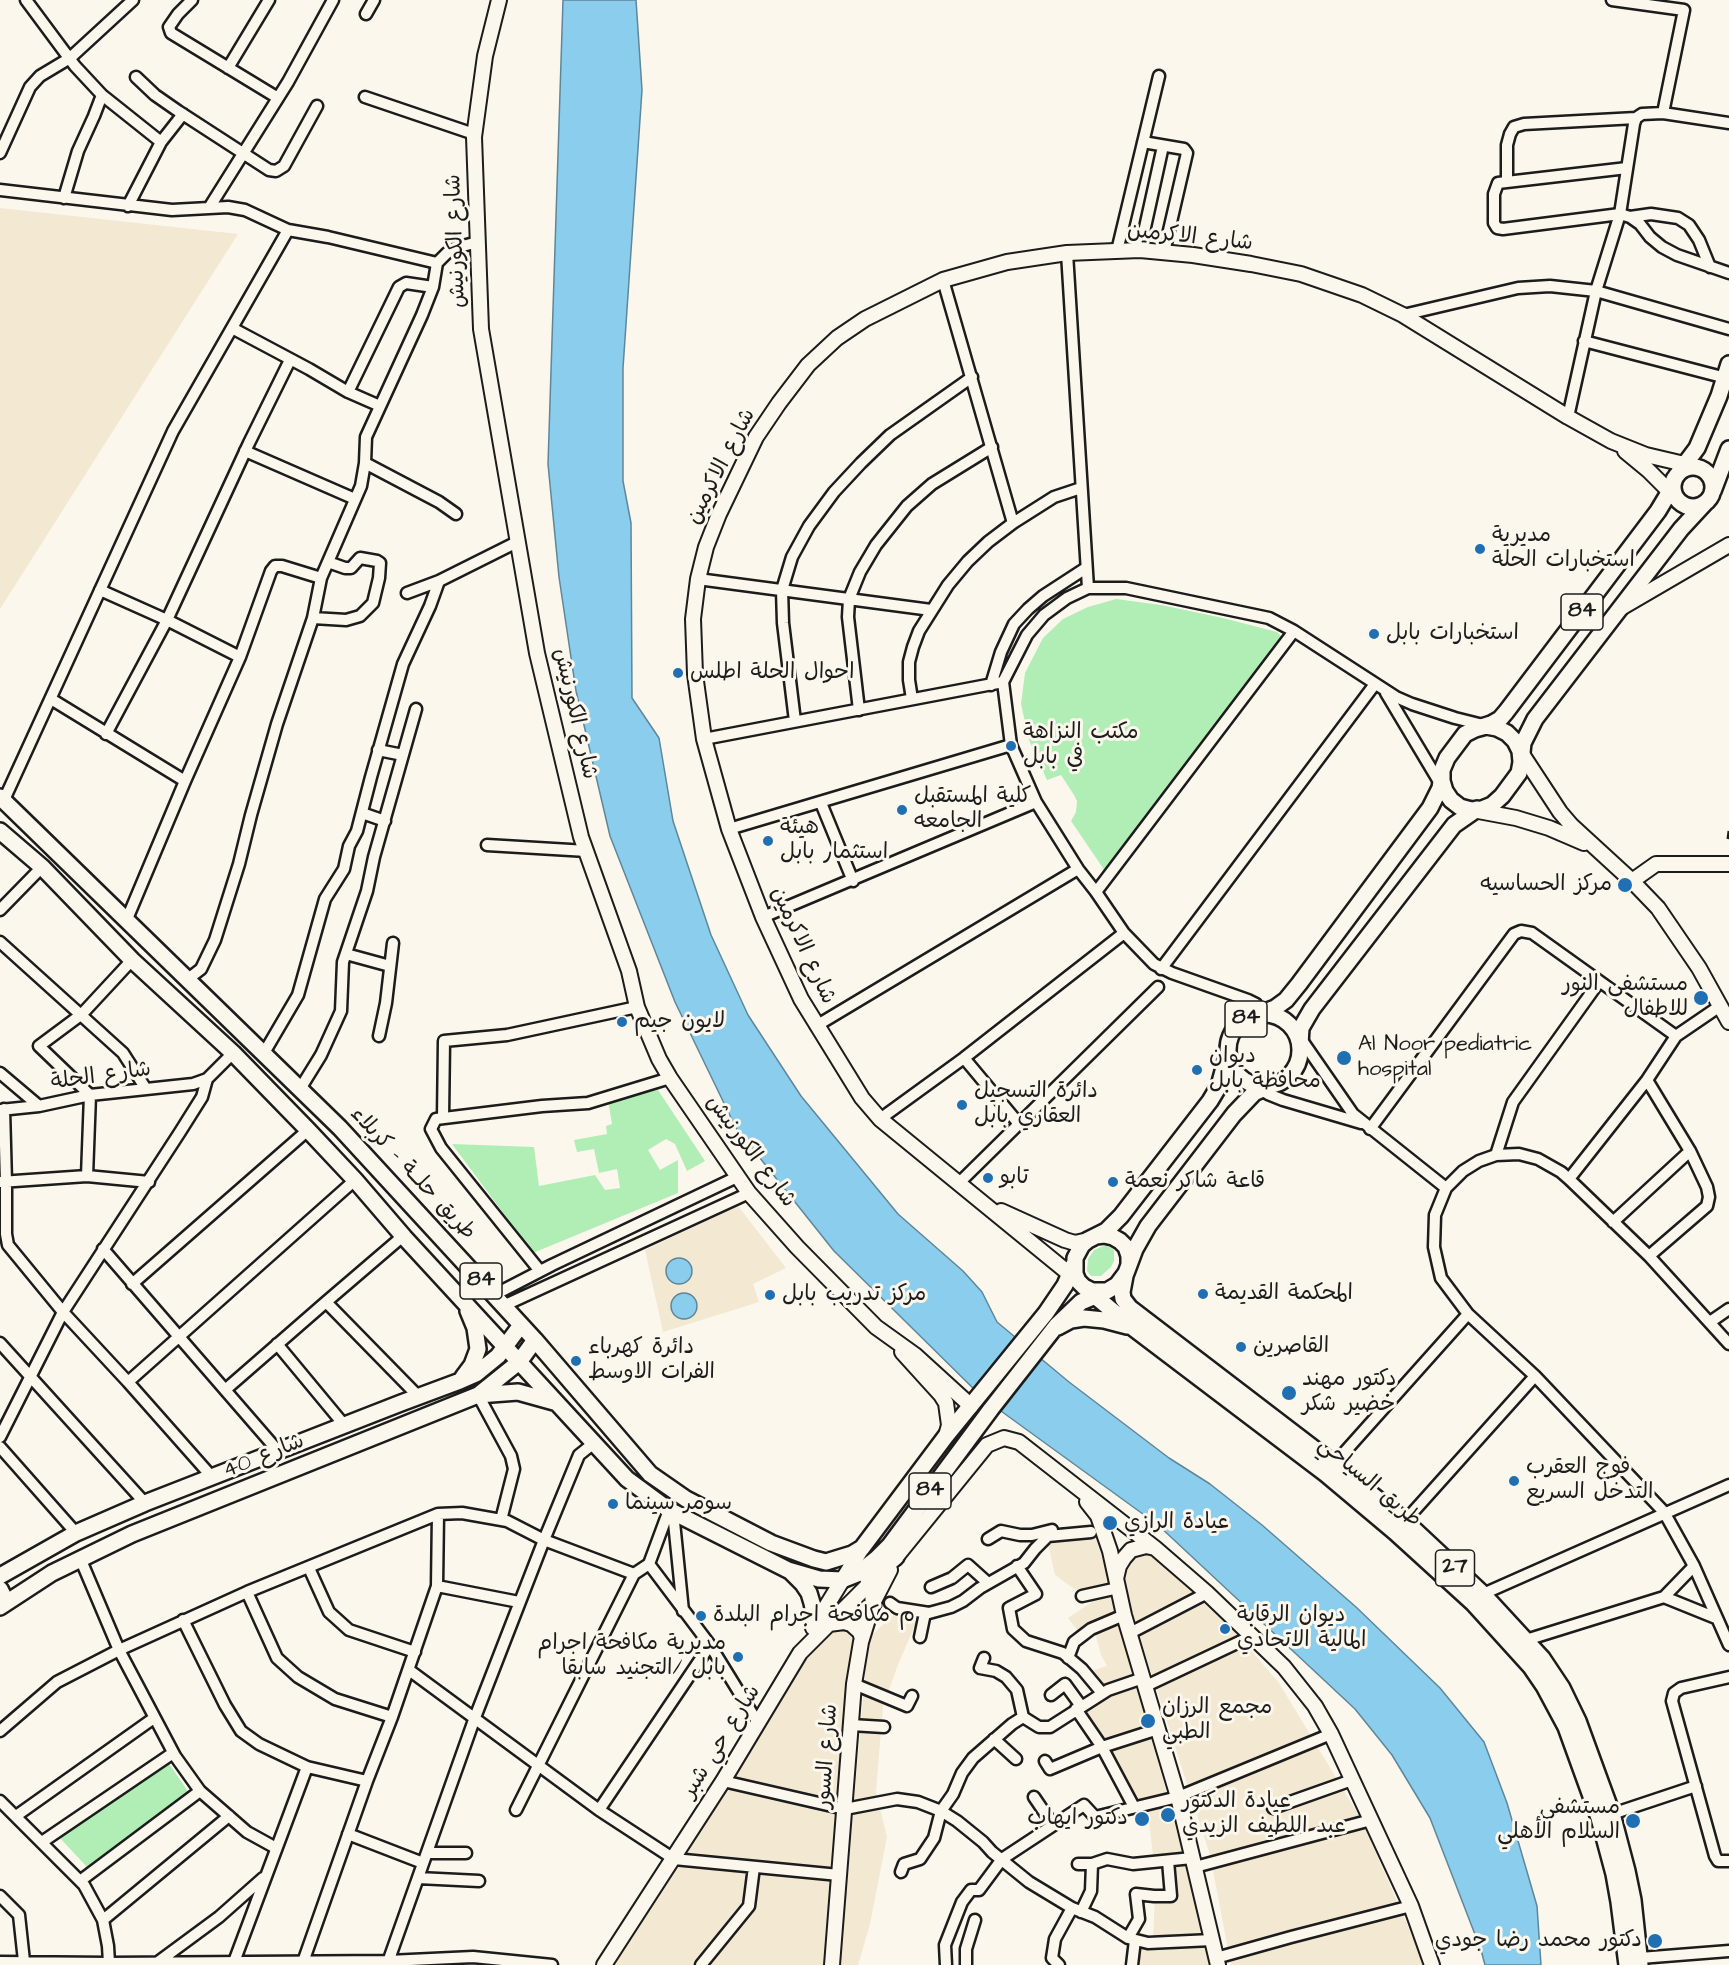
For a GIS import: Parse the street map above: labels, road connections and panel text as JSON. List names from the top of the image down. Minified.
{"streets":{"main road":["84","طريق حلــة - كربلاء","شارع 40","طريق السياحي","27"],"street":["شارع الاكرمين","شارع الكورنيش","شارع الحلة","شارع حي شبر","شارع السور"]},"crossings":[["شارع الاكرمين","84"],["شارع الاكرمين","طريق السياحي"],["84","طريق حلــة - كربلاء"],["84","طريق السياحي"],["84","شارع حي شبر"],["طريق حلــة - كربلاء","شارع 40"],["طريق حلــة - كربلاء","شارع حي شبر"]],"places":["مديرية استخبارات الحلة","استخبارات بابل","احوال الحلة اطلس","مكتب النزاهة في بابل","كلية المستقبل الجامعه","هيئة استثمار بابل","مركز الحساسيه","مستشفى النور للاطفال","لايون جيم","Al Noor pediatric hospital","ديوان محافظة بابل","دائرة التسجيل العقاري بابل","تابو","قاعة شاكر نعمة","المحكمة القديمة","مركز تدريب بابل","القاصرين","دائرة كهرباء الفرات الاوسط","دكتور مهند خضير شكر","فوج العقرب التدخل السريع","سومر سينما","عيادة الرازي","م مكافحة اجرام البلدة","ديوان الرقابة المالية الاتحادي","مديرية مكافحة اجرام بابل /التجنيد سابقا","مجمع الرزان الطبي","عيادة الدكتور عبد اللطيف الزيدي","دكتور ايهاب","مستشفى السلام الأهلي","دكتور محمد رضا جودي"]}
